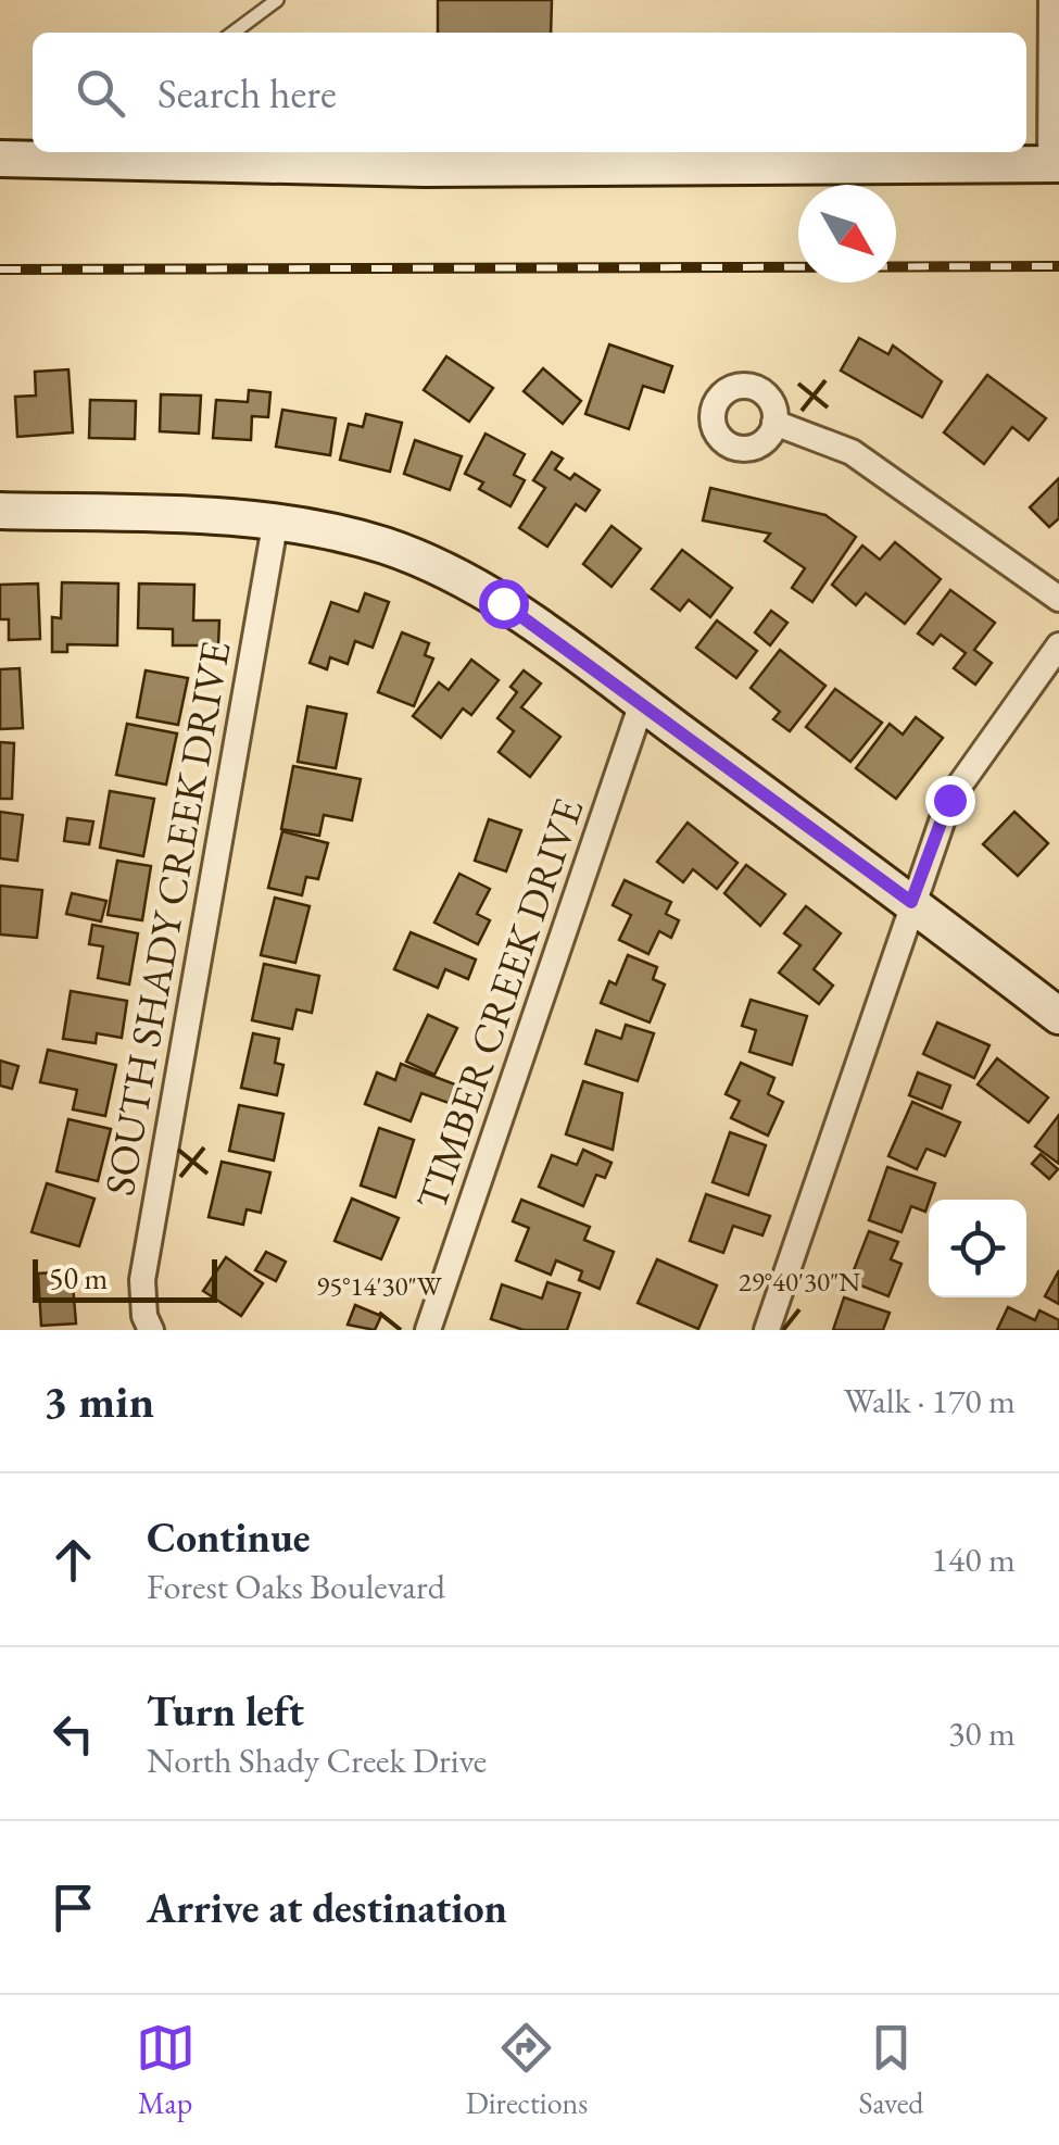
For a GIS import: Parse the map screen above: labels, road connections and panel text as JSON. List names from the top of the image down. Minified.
{"streets":{"street":["SOUTH SHADY CREEK DRIVE","TIMBER CREEK DRIVE"]},"scale_bar":"50 m","north":"bottom right","page":{"search":"Search here","scale":"50 m","heading":["3 min","Walk · 170 m"],"list":[["Continue","Forest Oaks Boulevard","140 m"],["Turn left","North Shady Creek Drive","30 m"],"Arrive at destination"],"nav":["Map","Directions","Saved"]},"coordinates":["29°40'30\"N","95°14'30\"W"]}
